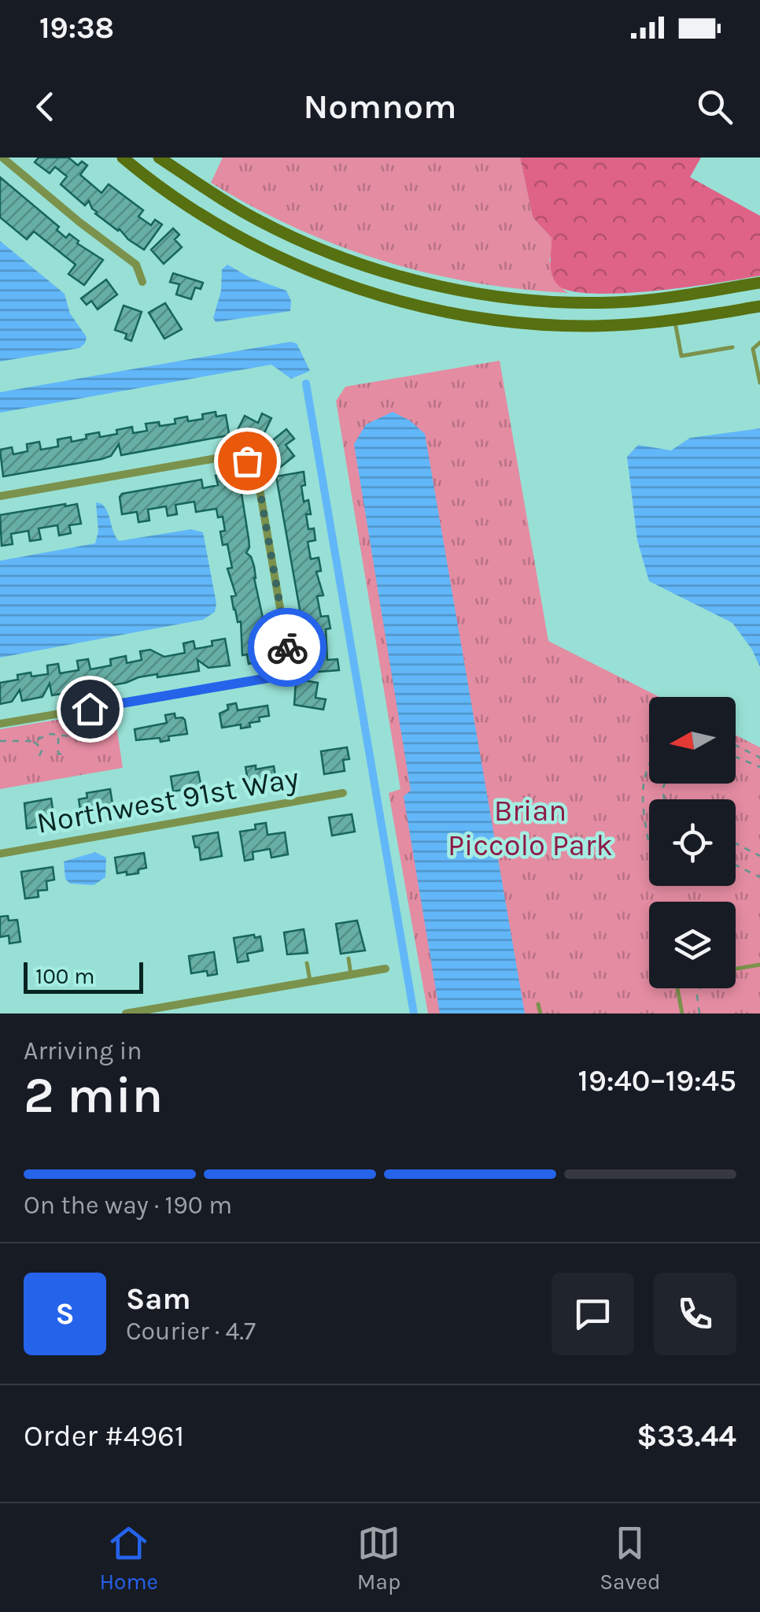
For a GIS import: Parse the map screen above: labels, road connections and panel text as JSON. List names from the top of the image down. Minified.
{"streets":{"street":["Northwest 91st Way"]},"parks":["Brian Piccolo Park"],"scale_bar":"100 m","north":"left","page":{"status":"19:38","header":"Nomnom","scale":"100 m","heading":["2 min","Arriving in","19:40–19:45"],"panel":["Sam","Courier · 4.7","Order #4961","$33.44"],"bar":"On the way · 190 m","round":"S","tabs":["Home","Map","Saved"]}}
